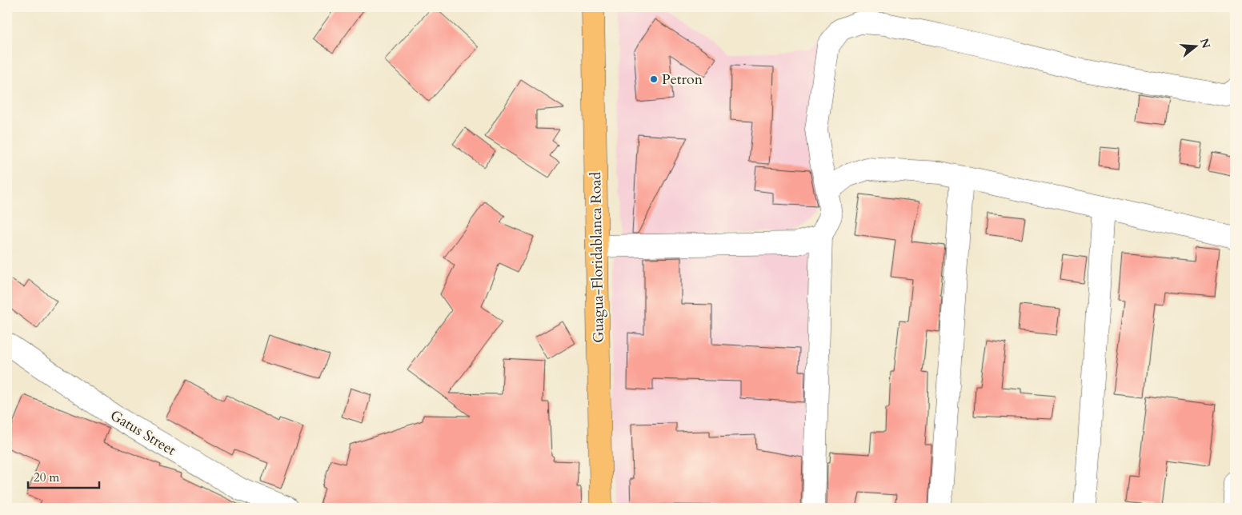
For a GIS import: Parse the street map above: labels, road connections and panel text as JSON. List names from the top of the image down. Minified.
{"streets":{"main road":["Guagua-Floridablanca Road"],"street":["Gatus Street"]},"places":["Petron"],"scale_bar":"20 m","north":"right"}
